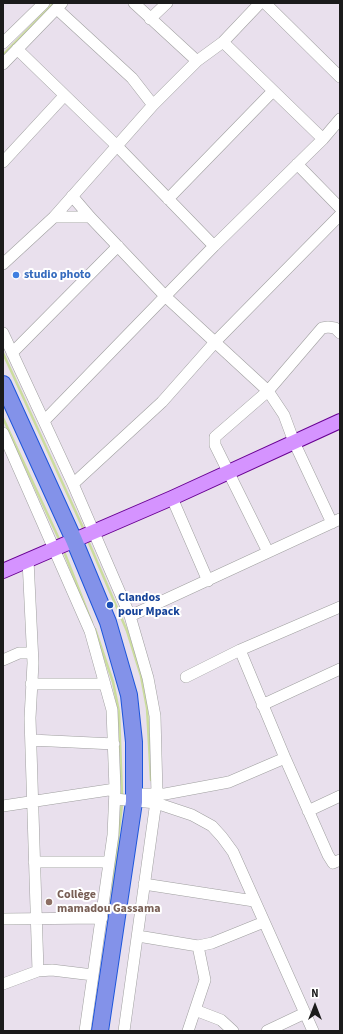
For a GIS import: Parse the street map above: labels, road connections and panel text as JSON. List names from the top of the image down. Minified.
{"places":["studio photo","Clandos pour Mpack","Collège mamadou Gassama"],"north":"top"}
